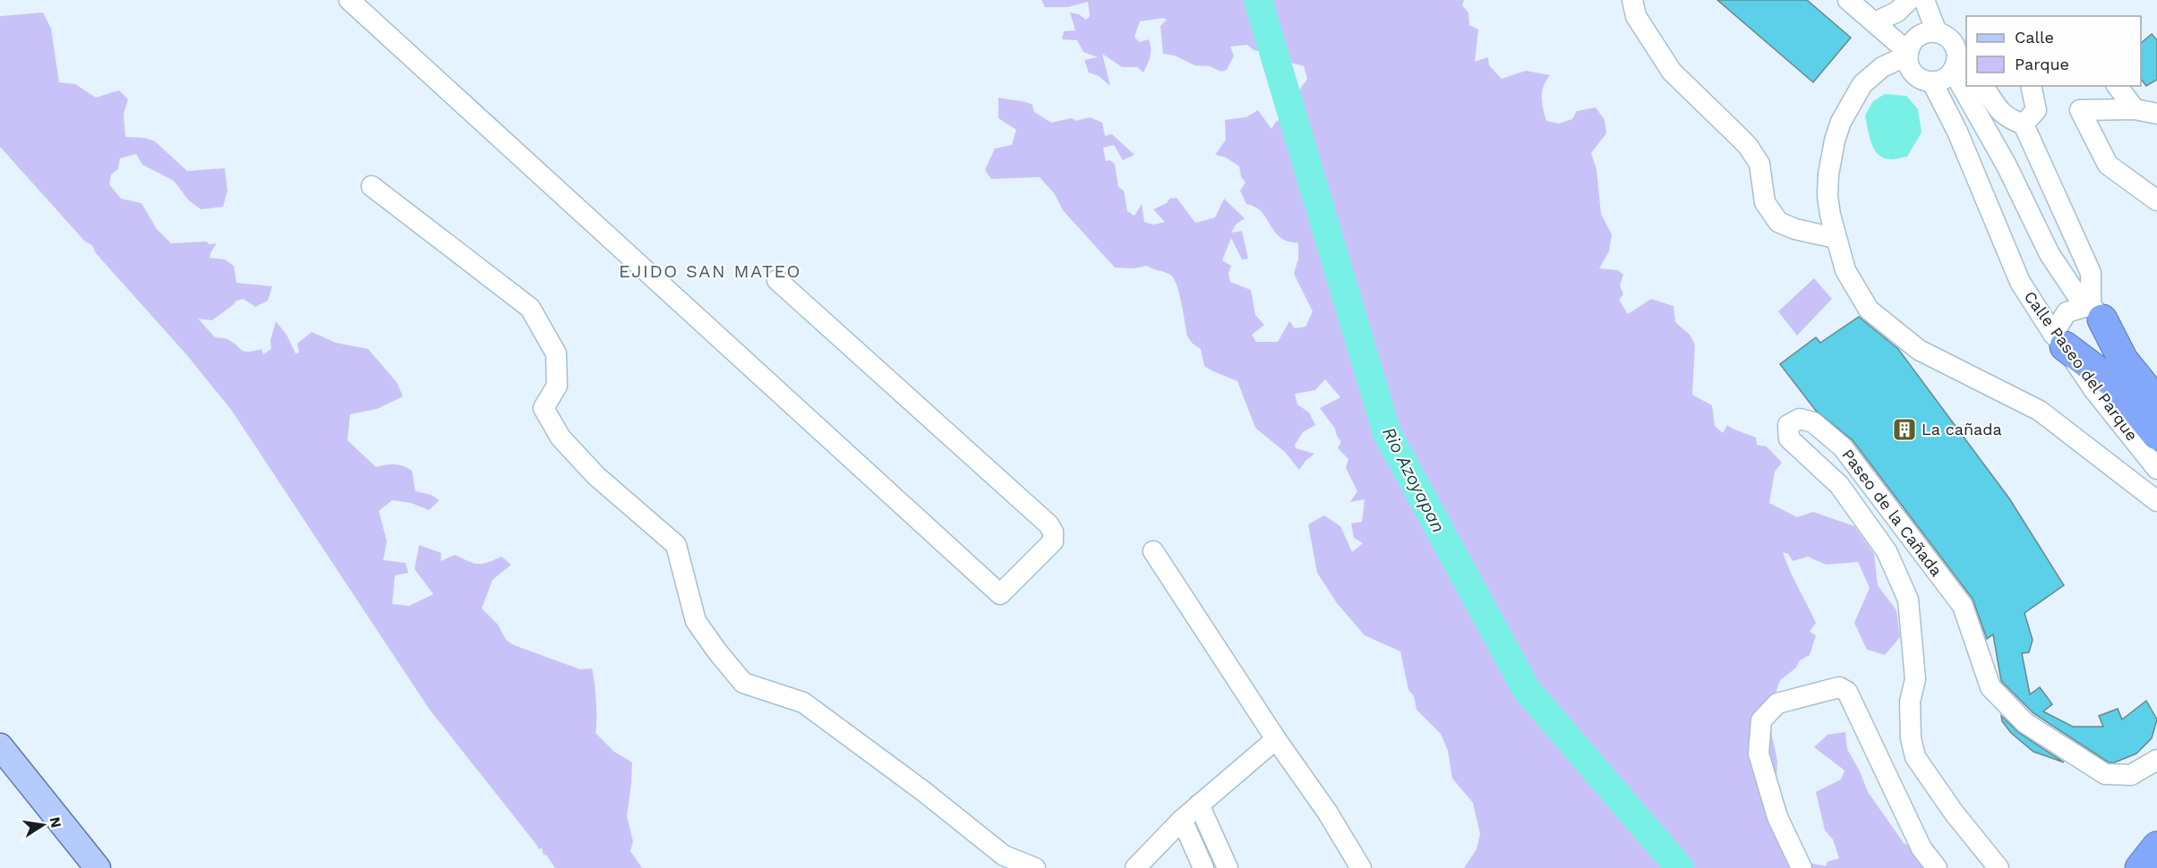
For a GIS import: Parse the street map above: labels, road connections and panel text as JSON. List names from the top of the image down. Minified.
{"streets":{"street":["Calle Paseo del Parque","Paseo de la Cañada"]},"districts":["EJIDO SAN MATEO"],"water":["Rio Azoyapan"],"places":{"building":["La cañada"]},"legend":["Calle","Parque"],"north":"right"}
